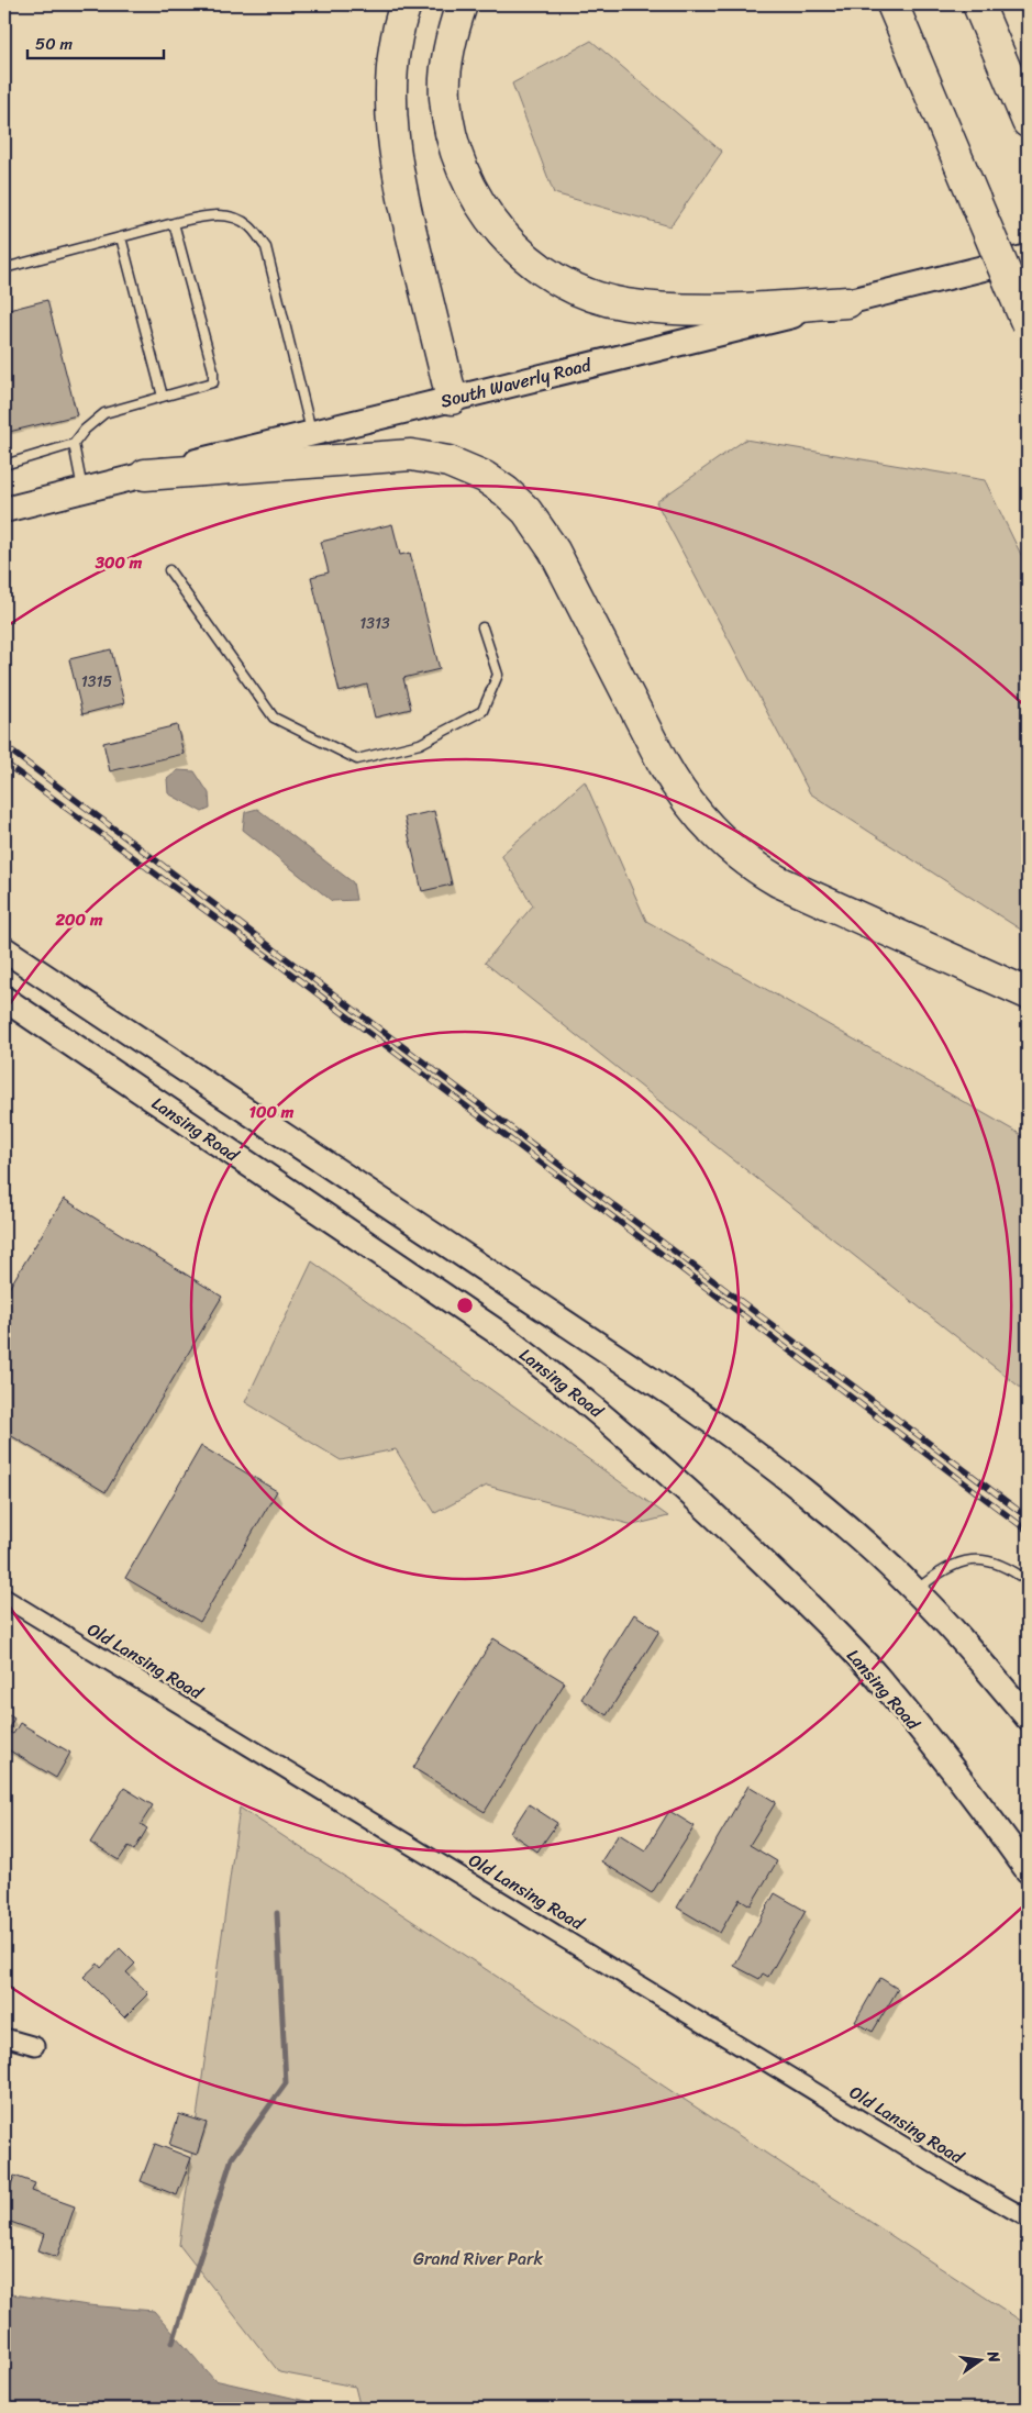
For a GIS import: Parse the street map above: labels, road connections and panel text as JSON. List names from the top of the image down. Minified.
{"streets":{"main road":["South Waverly Road","Lansing Road"],"street":["Old Lansing Road"]},"parks":["Grand River Park"],"house_numbers":["1313","1315"],"scale_bar":"50 m","north":"right","rings":["300 m","200 m","100 m"]}
